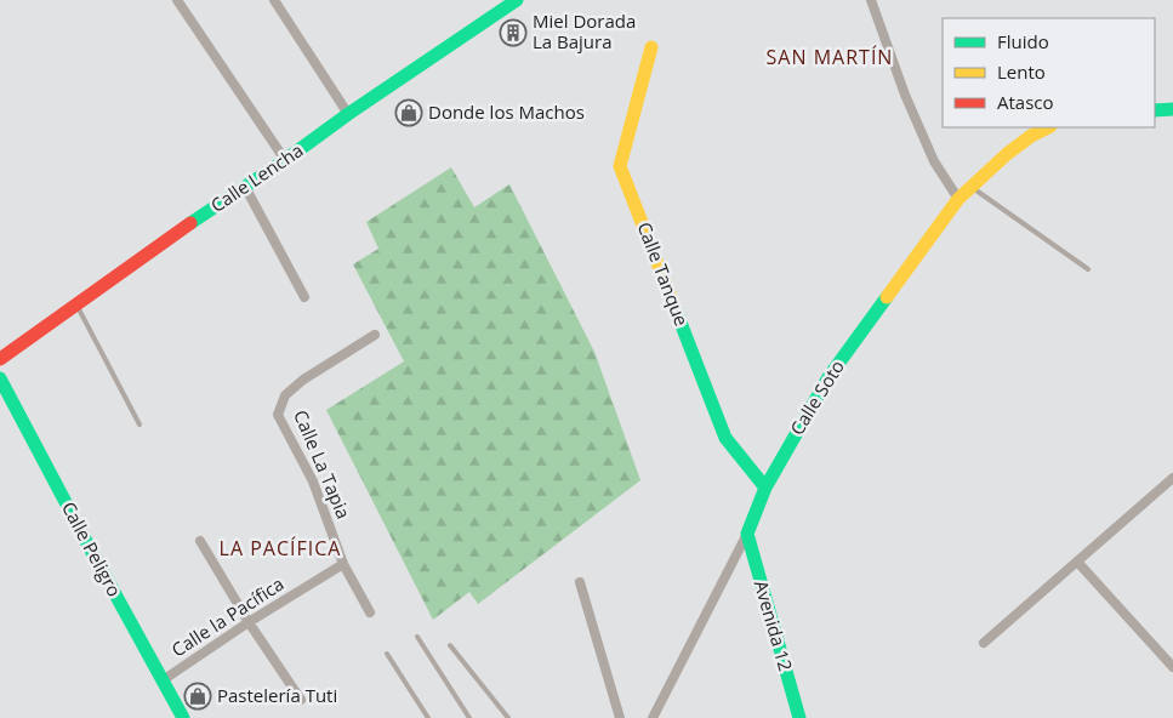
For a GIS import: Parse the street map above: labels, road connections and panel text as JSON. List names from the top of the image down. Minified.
{"streets":{"street":["Calle Lencha","Calle Tanque","Calle Soto","Calle La Tapia","Calle Peligro","Calle la Pacífica","Avenida 12"]},"crossings":[["Calle Tanque","Calle Soto"],["Calle Soto","Avenida 12"],["Calle La Tapia","Calle la Pacífica"],["Calle Peligro","Calle la Pacífica"]],"districts":["SAN MARTÍN","LA PACÍFICA"],"places":{"building":["Miel Dorada La Bajura"],"shop":["Donde los Machos","Pastelería Tuti"]},"legend":["Fluido","Lento","Atasco"]}
